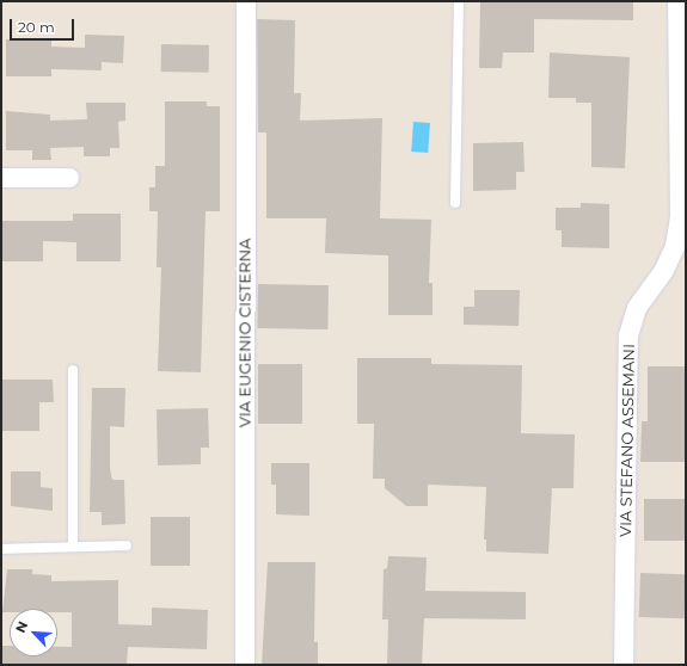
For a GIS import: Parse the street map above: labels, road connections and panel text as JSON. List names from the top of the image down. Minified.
{"streets":{"street":["VIA EUGENIO CISTERNA","VIA STEFANO ASSEMANI"]},"scale_bar":"20 m","north":"top left"}
